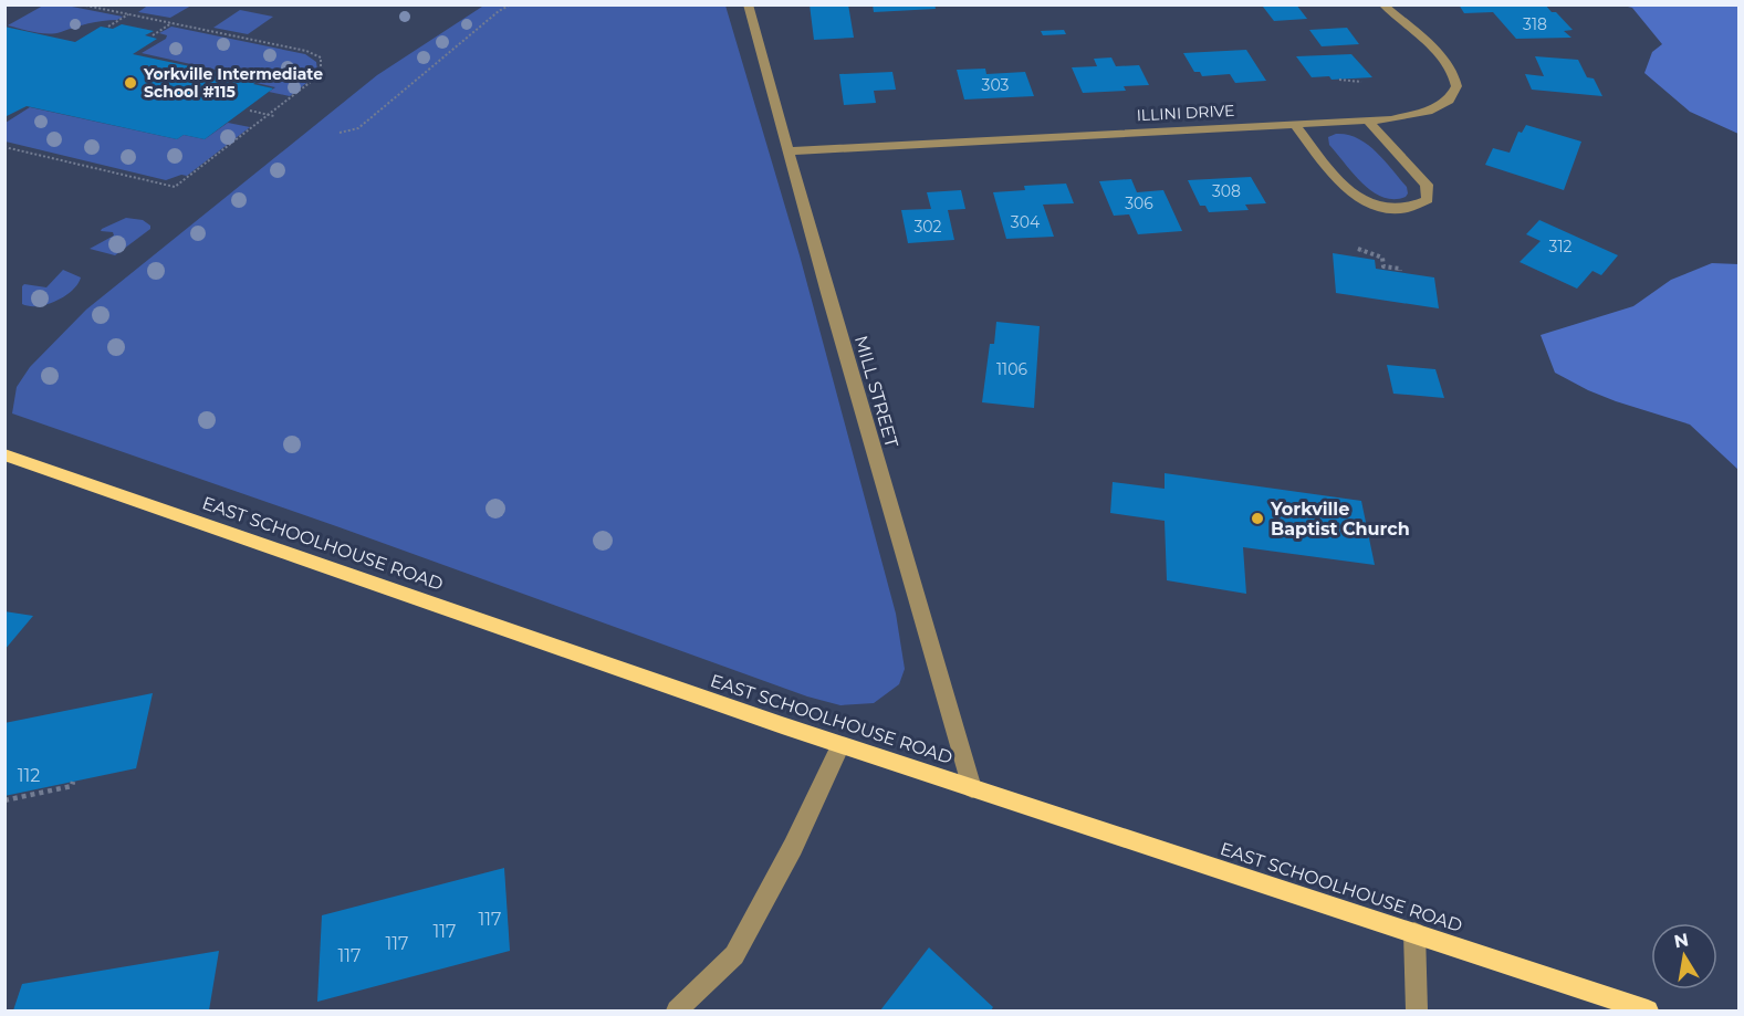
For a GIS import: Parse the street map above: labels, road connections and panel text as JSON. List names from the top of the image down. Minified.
{"streets":{"main road":["EAST SCHOOLHOUSE ROAD"],"street":["ILLINI DRIVE","MILL STREET"]},"crossings":[["ILLINI DRIVE","MILL STREET"],["MILL STREET","EAST SCHOOLHOUSE ROAD"]],"places":["Yorkville Intermediate School #115","Yorkville Baptist Church"],"house_numbers":["318","303","308","306","304","302","312","1106","112","117","117","117","117"],"north":"top"}
